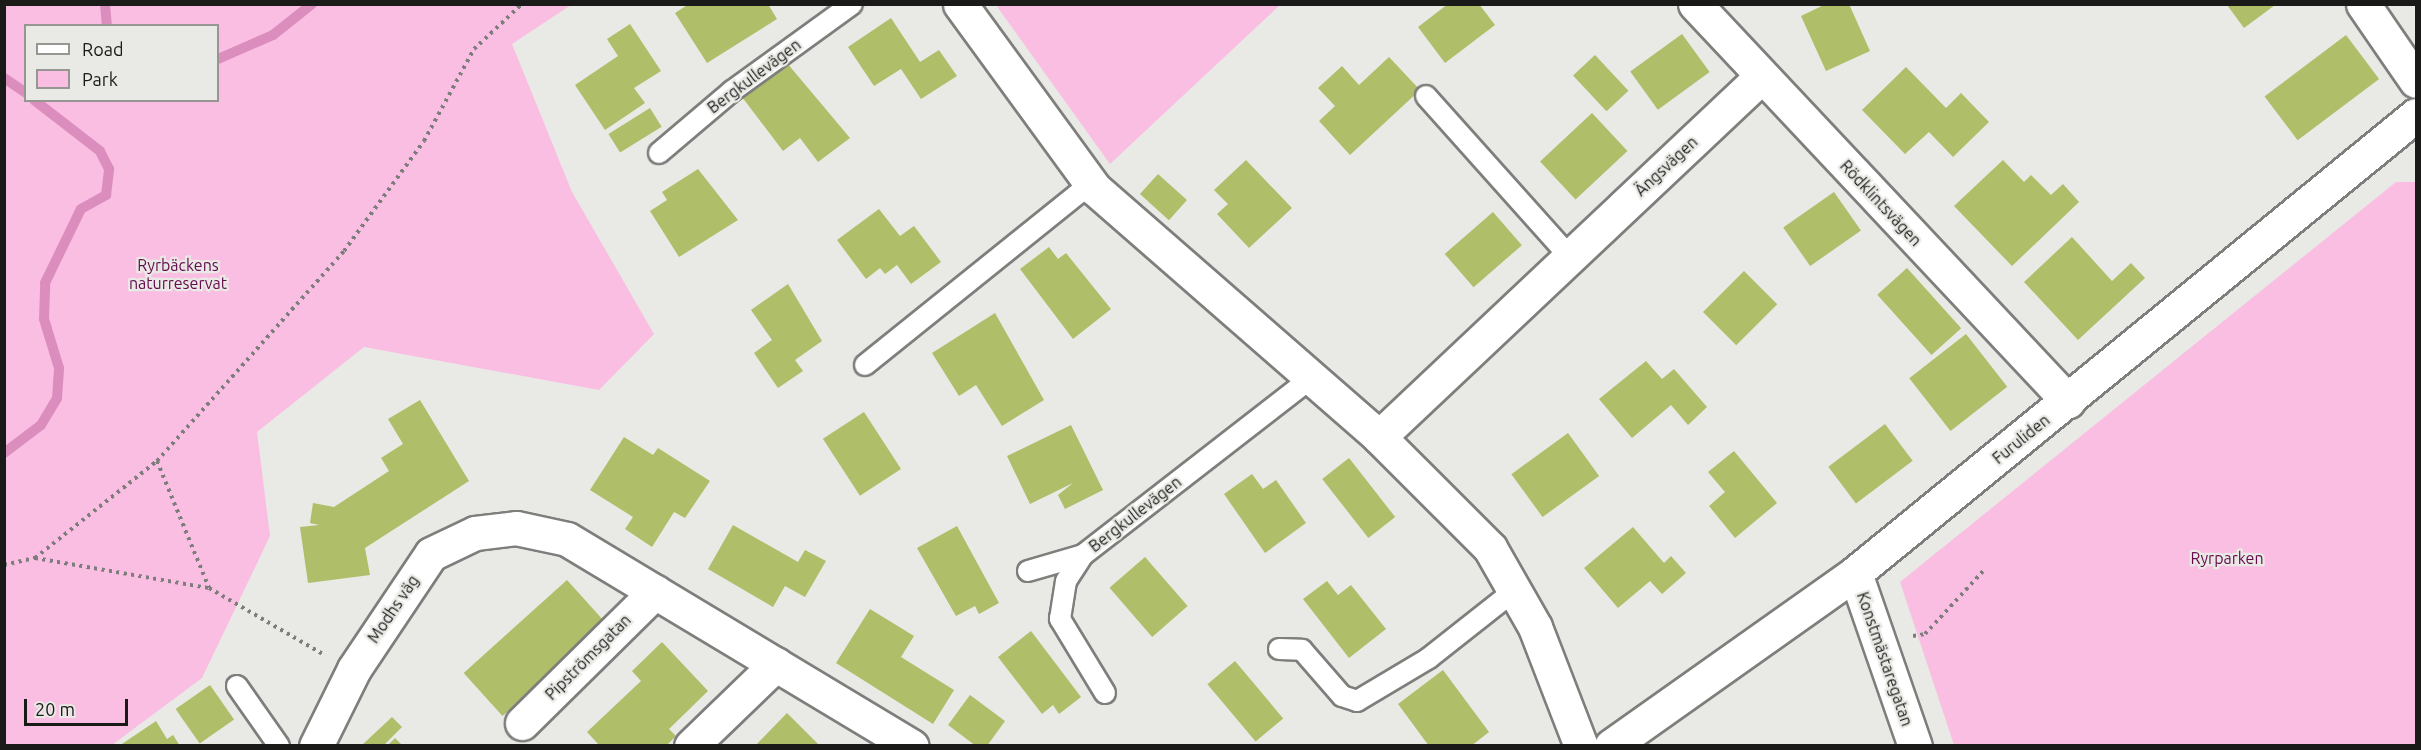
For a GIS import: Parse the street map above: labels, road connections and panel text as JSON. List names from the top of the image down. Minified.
{"streets":{"street":["Ängsvägen","Rödklintsvägen","Furuliden","Modhs väg","Pipströmsgatan","Konstmästaregatan"],"lane":["Bergkullevägen"]},"crossings":[["Ängsvägen","Rödklintsvägen"],["Rödklintsvägen","Furuliden"],["Furuliden","Konstmästaregatan"],["Modhs väg","Pipströmsgatan"]],"parks":["Ryrbäckens naturreservat","Ryrparken"],"legend":["Road","Park"],"scale_bar":"20 m"}
